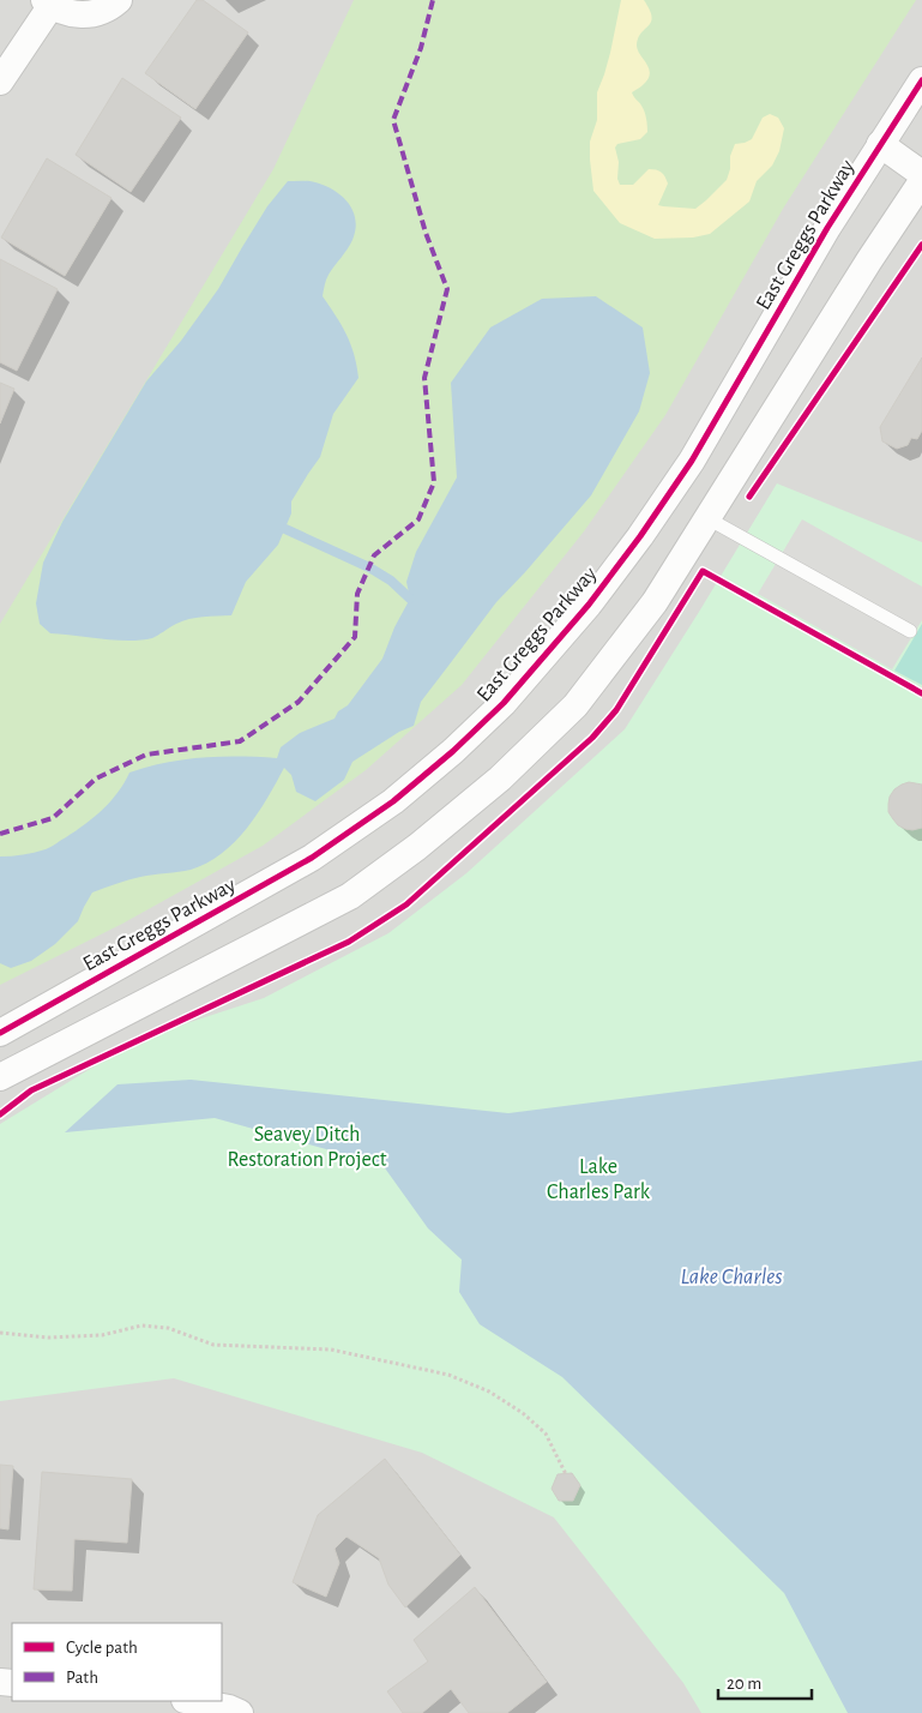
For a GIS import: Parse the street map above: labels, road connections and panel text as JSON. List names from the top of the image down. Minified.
{"streets":{"street":["East Greggs Parkway"]},"water":["Lake Charles"],"parks":["Seavey Ditch Restoration Project","Lake Charles Park"],"legend":["Cycle path","Path"],"scale_bar":"20 m"}
